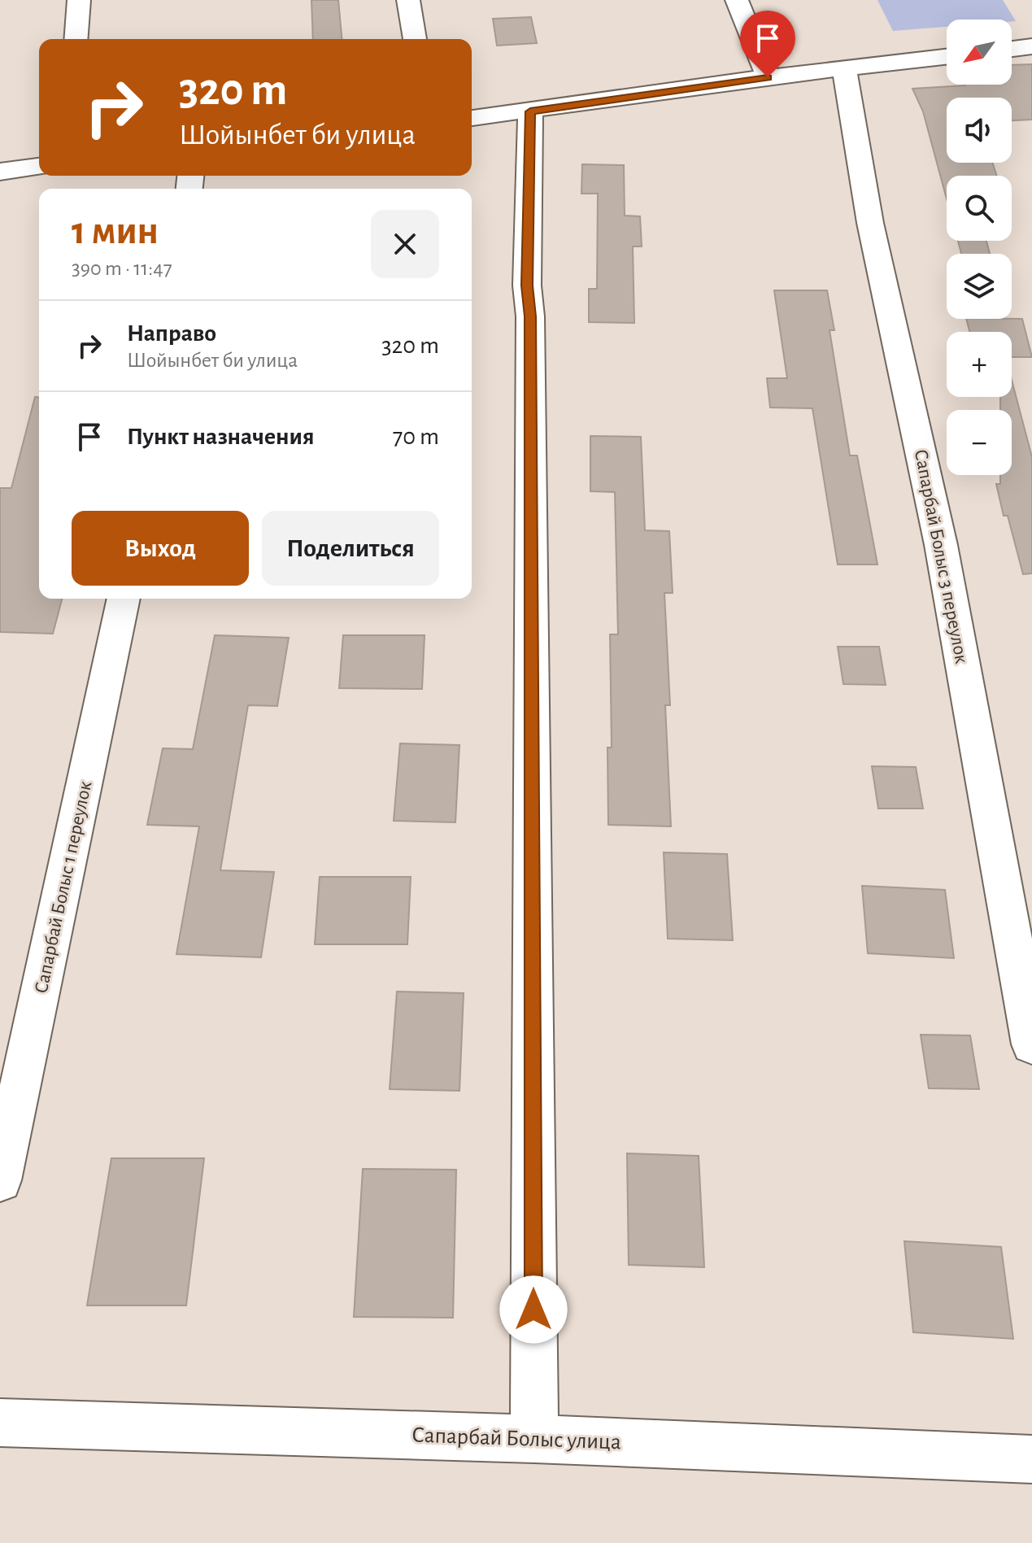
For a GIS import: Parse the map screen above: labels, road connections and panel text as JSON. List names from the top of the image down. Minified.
{"streets":{"street":["Сапарбай Болыс 3 переулок","Сапарбай Болыс 1 переулок","Сапарбай Болыс улица"]},"north":"bottom left","page":{"map_buttons":["+","−"],"turn":["320 m","Шойынбет би улица"],"heading":["1 мин","390 m · 11:47"],"list":[{"name":"Направо","note":"Шойынбет би улица","value":"320 m"},{"name":"Пункт назначения","value":"70 m"}],"buttons":["Выход","Поделиться"]}}
